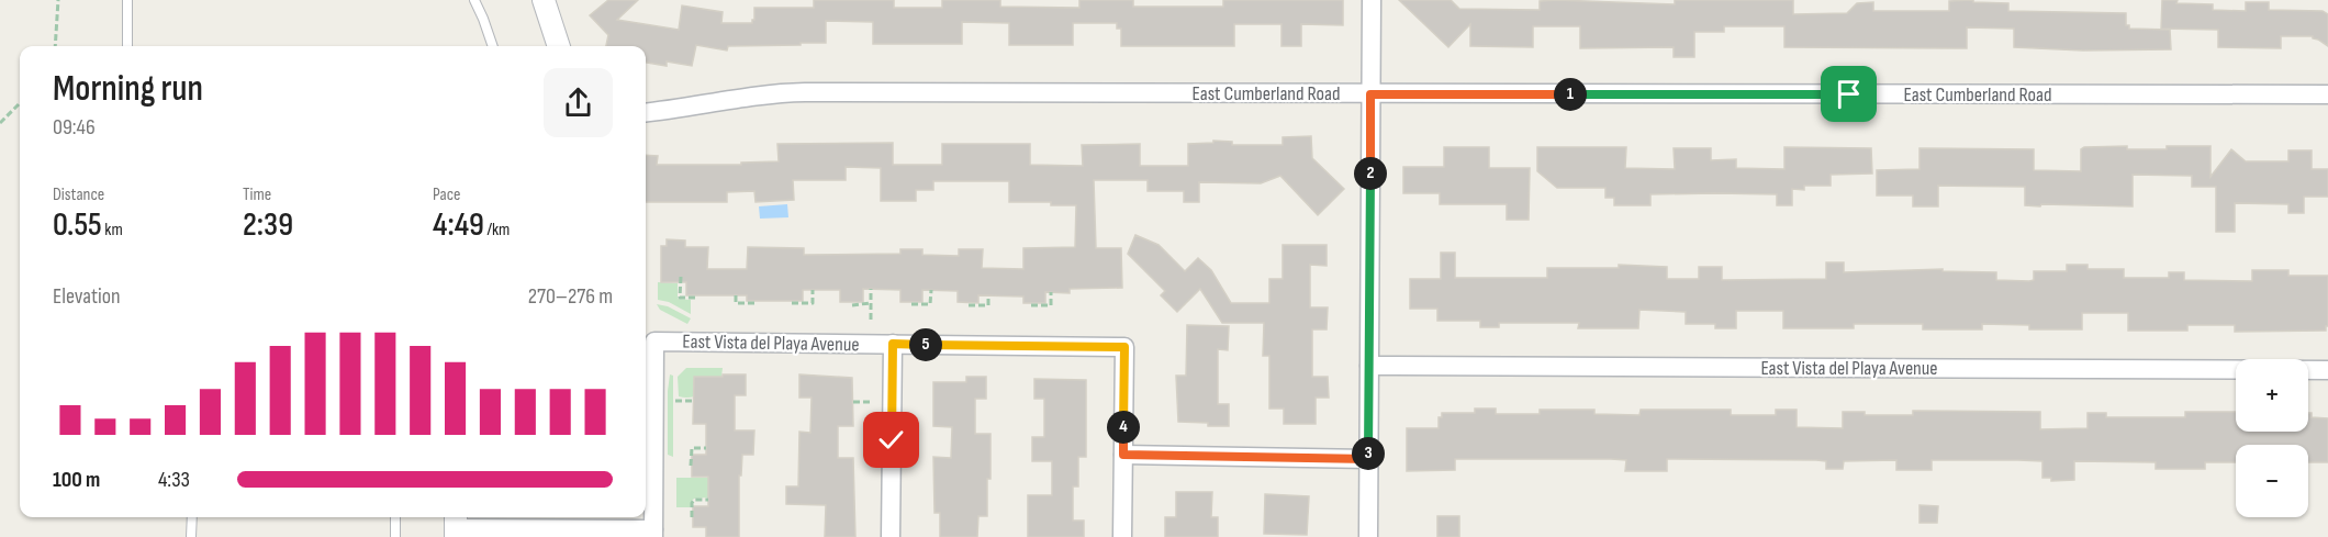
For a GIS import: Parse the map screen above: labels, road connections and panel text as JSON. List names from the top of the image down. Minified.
{"streets":{"street":["East Cumberland Road","East Vista del Playa Avenue"]},"page":{"heading":["Morning run","09:46"],"pins":["1","2","5","4","3"],"stats":[["Distance","0.55 km"],["Time","2:39"],["Pace","4:49 /km"]],"chart":["Elevation","270–276 m"],"map_buttons":["+","−"],"list":[{"name":"100 m","note":"4:33"}]}}
